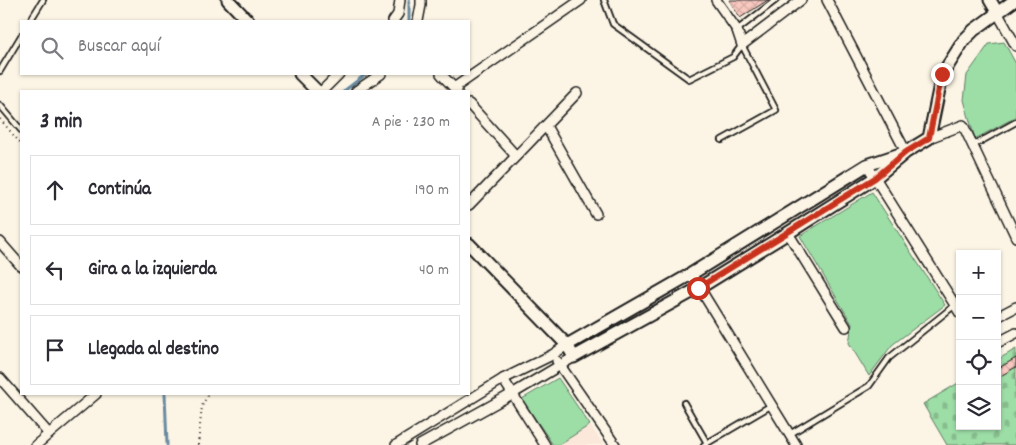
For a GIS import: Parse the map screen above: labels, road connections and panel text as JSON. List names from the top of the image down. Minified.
{"page":{"search":"Buscar aquí","heading":["3 min","A pie · 230 m"],"list":[["Continúa","190 m"],["Gira a la izquierda","40 m"],"Llegada al destino"],"map_buttons":["+","−"]}}
